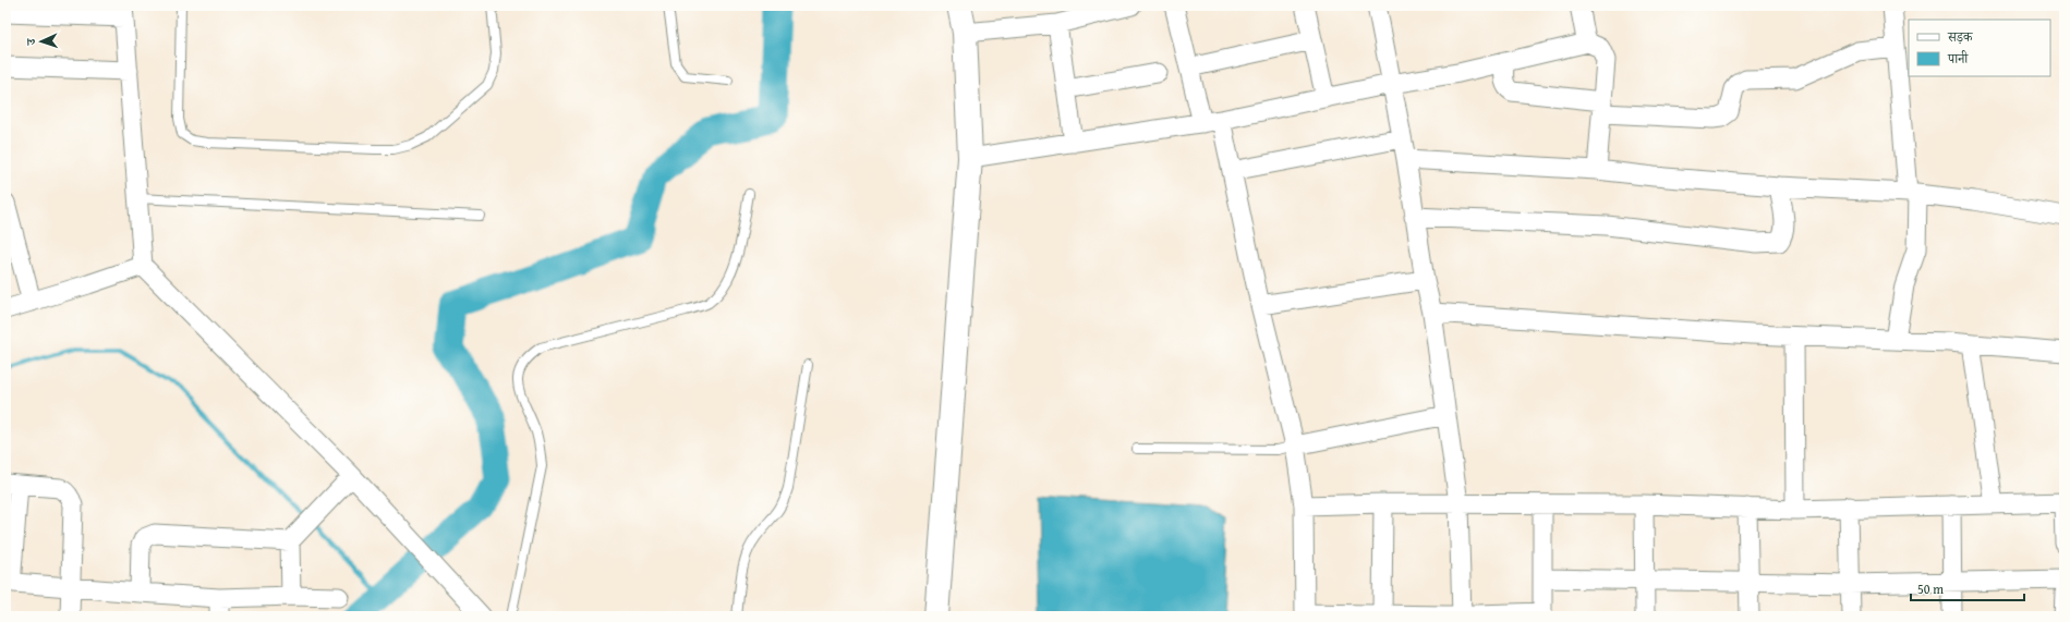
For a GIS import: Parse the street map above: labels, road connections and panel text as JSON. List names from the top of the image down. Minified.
{"legend":["सड़क","पानी"],"scale_bar":"50 m","north":"left"}
